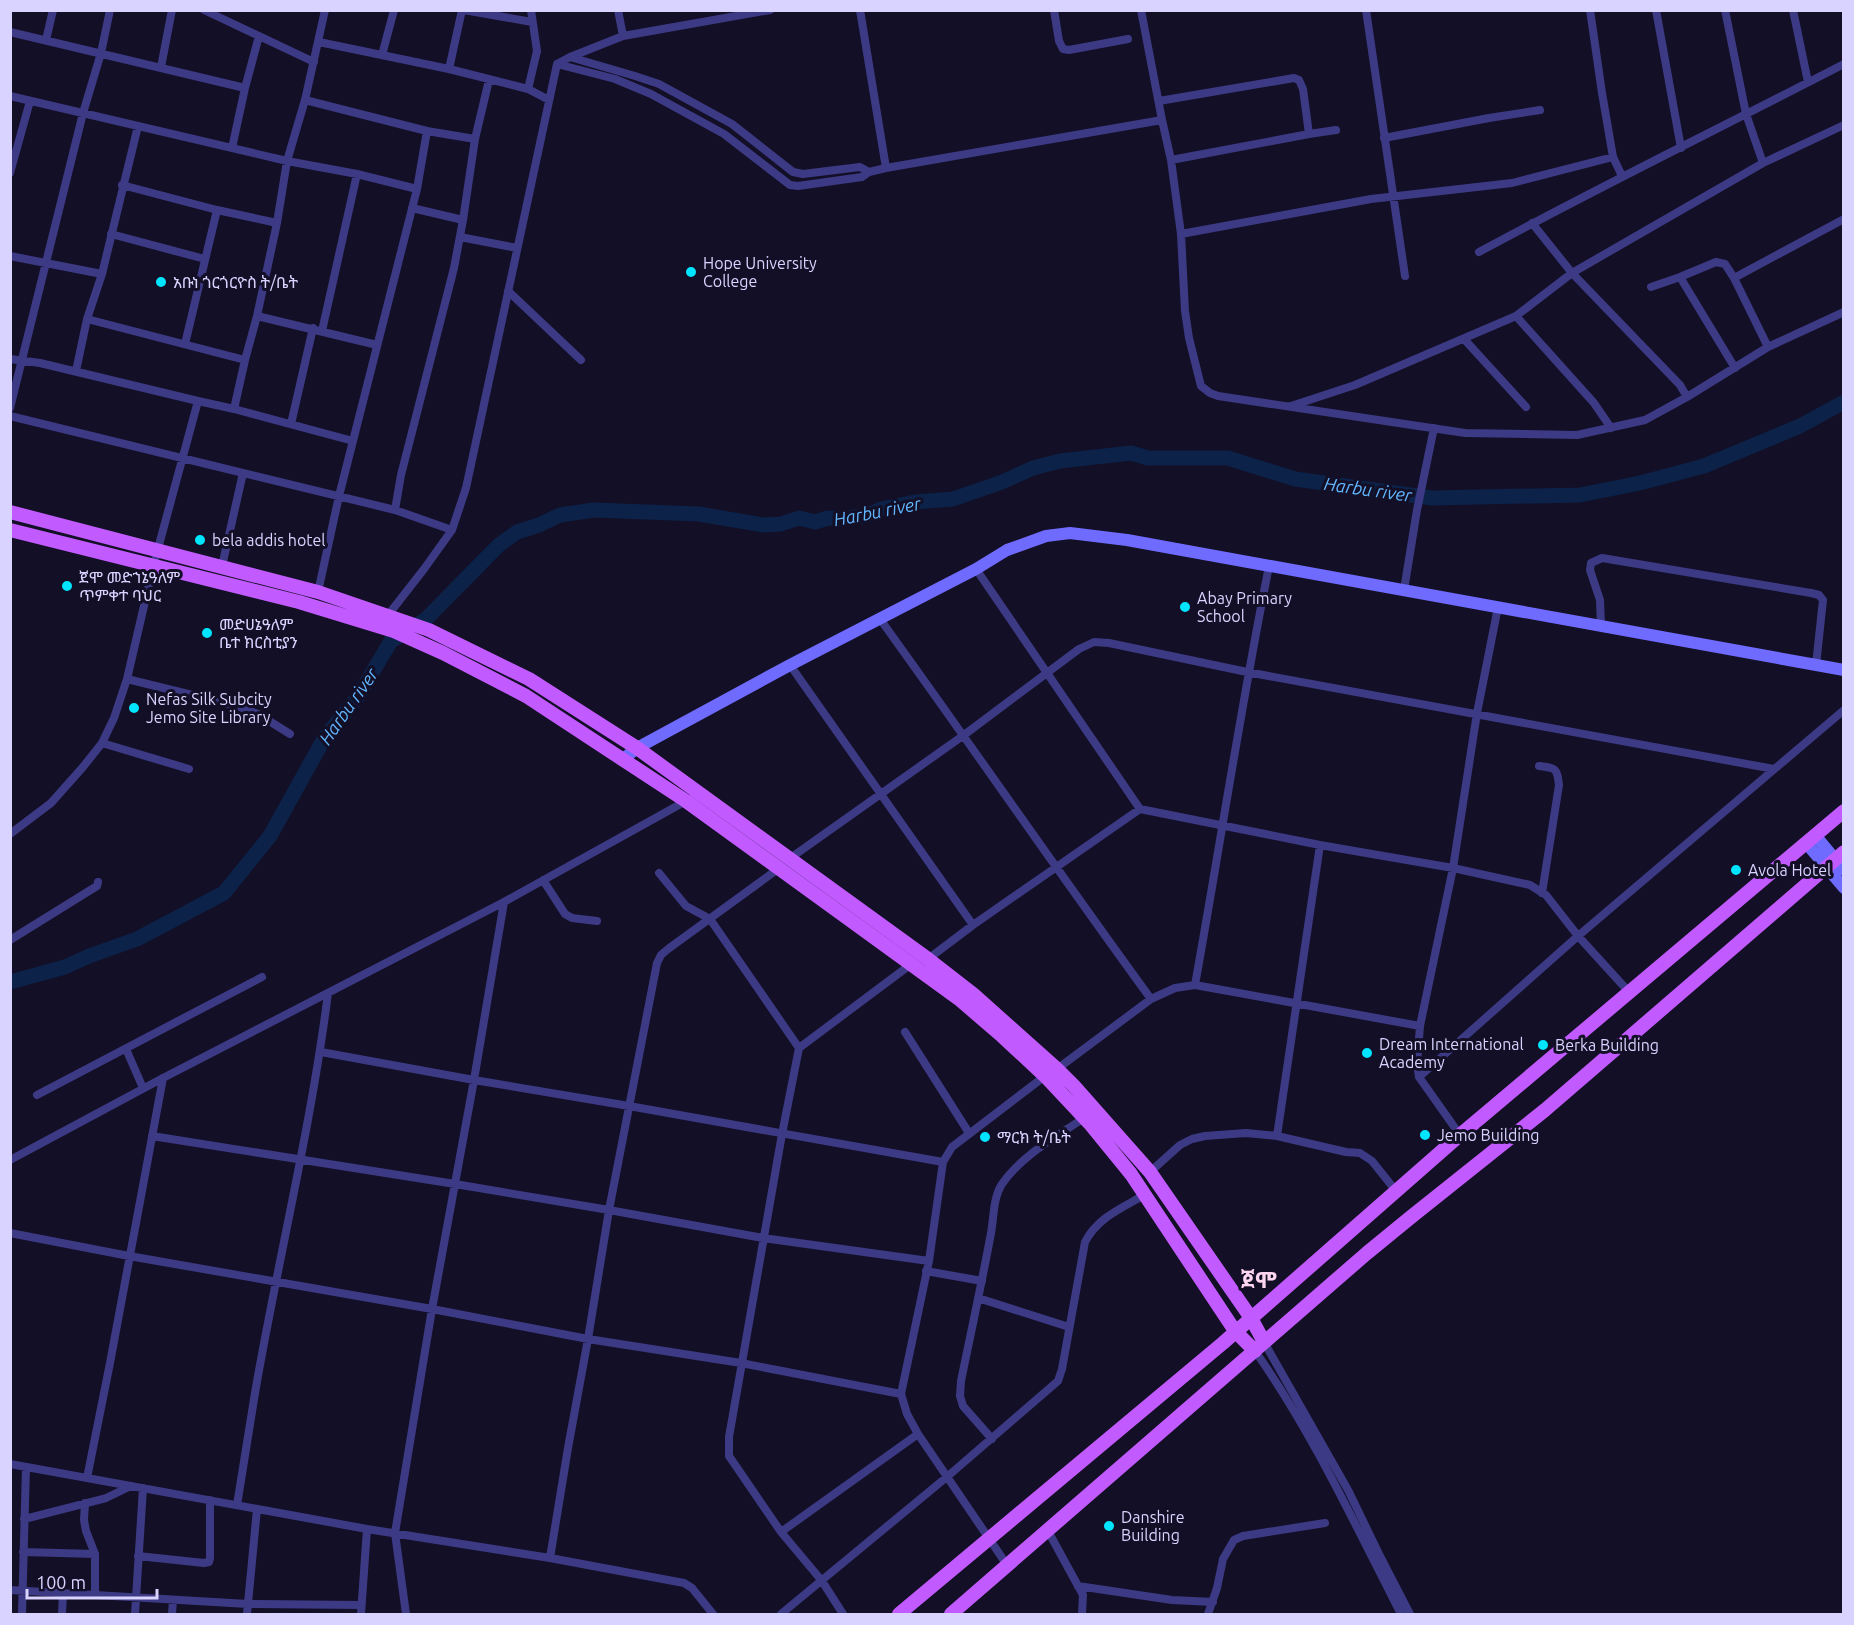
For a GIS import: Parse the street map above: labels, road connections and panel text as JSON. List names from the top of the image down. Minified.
{"districts":["ጀሞ"],"water":["Harbu river"],"places":["Hope University College","አቡነ ጎርጎርዮስ ት/ቤት","bela addis hotel","ጀሞ መድኀኔዓለም ጥምቀተ ባህር","Abay Primary School","መድሀኔዓለም ቤተ ክርስቲያን","Nefas Silk Subcity Jemo Site Library","Avola Hotel","Berka Building","Dream International Academy","Jemo Building","ማርክ ት/ቤት","Danshire Building"],"scale_bar":"100 m"}
